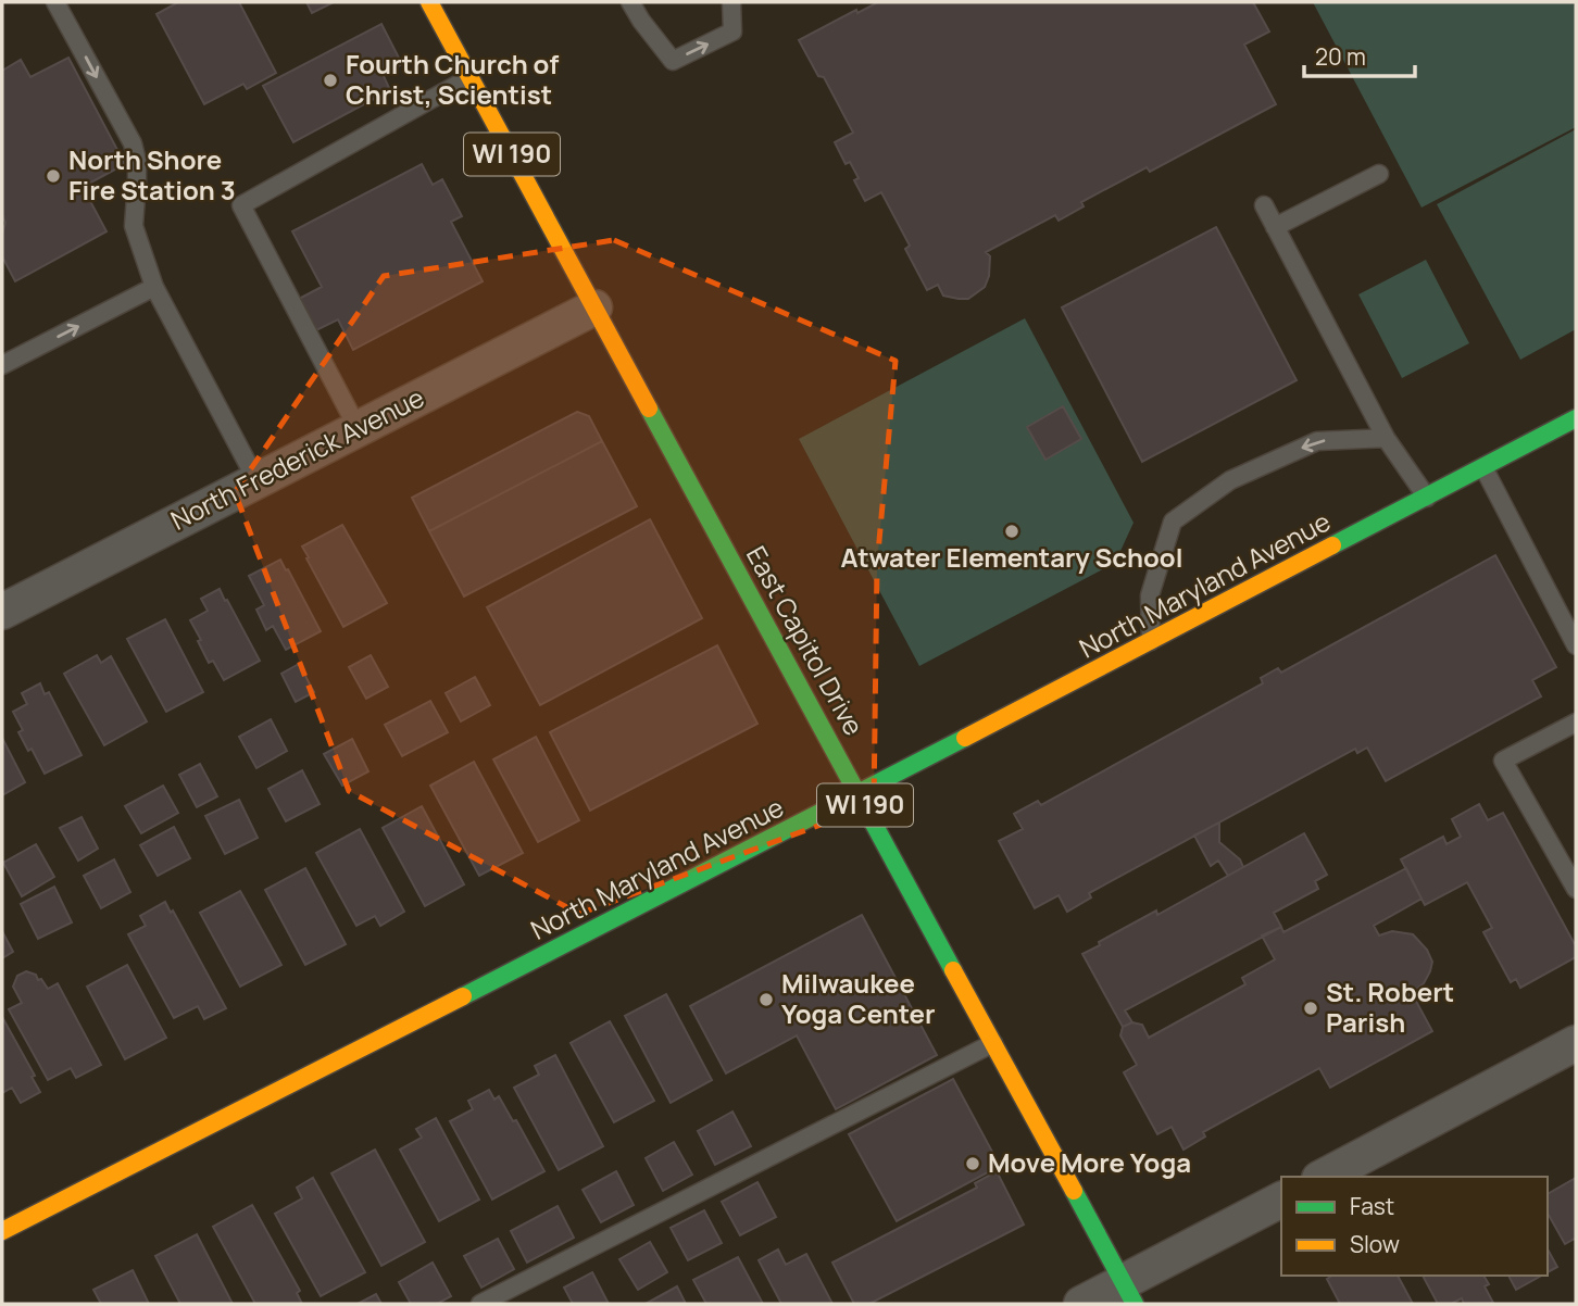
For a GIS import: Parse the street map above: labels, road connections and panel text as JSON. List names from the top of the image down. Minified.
{"streets":{"street":["WI 190","North Frederick Avenue","North Maryland Avenue","East Capitol Drive"]},"crossings":[["North Frederick Avenue","East Capitol Drive"],["North Maryland Avenue","East Capitol Drive"]],"places":["Fourth Church of Christ, Scientist","North Shore Fire Station 3","Atwater Elementary School","Milwaukee Yoga Center","St. Robert Parish","Move More Yoga"],"legend":["Fast","Slow"],"scale_bar":"20 m"}
